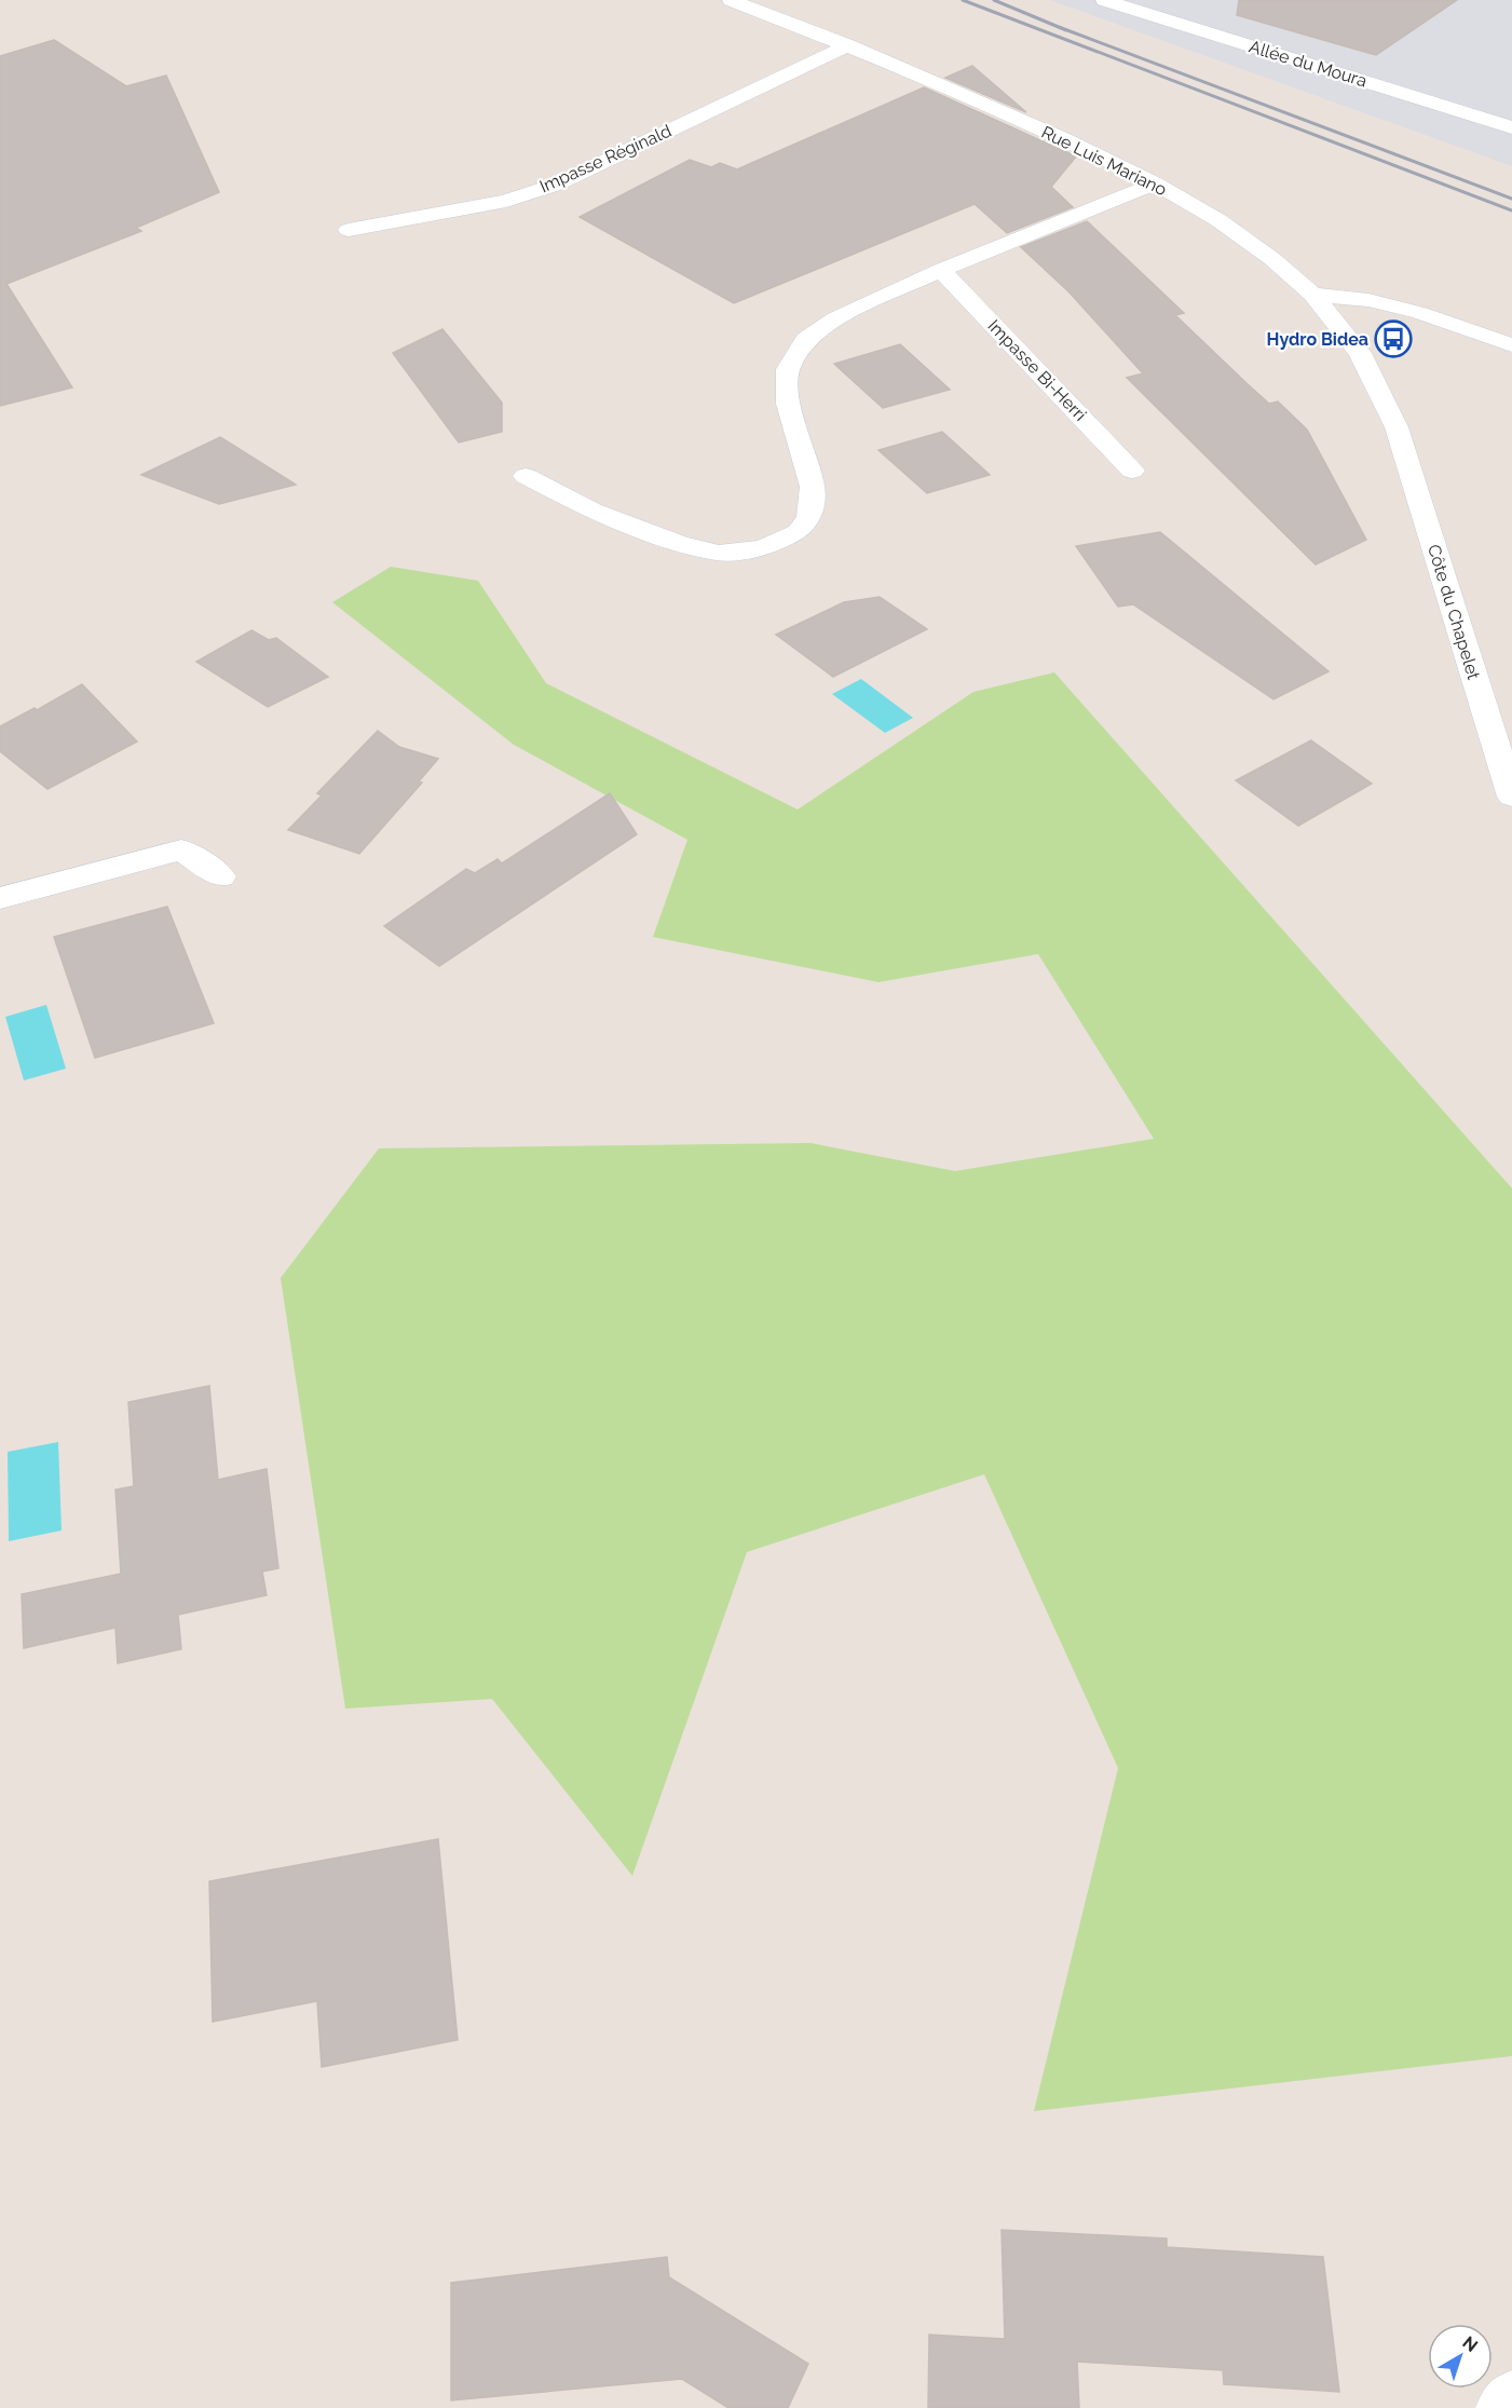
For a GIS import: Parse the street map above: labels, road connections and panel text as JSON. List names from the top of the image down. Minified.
{"streets":{"street":["Allée du Moura","Impasse Réginald","Rue Luis Mariano","Impasse Bi-Herri","Côte du Chapelet"]},"crossings":[["Impasse Réginald","Rue Luis Mariano"],["Rue Luis Mariano","Côte du Chapelet"]],"places":{"bus stop":["Hydro Bidea"]},"north":"top right"}
